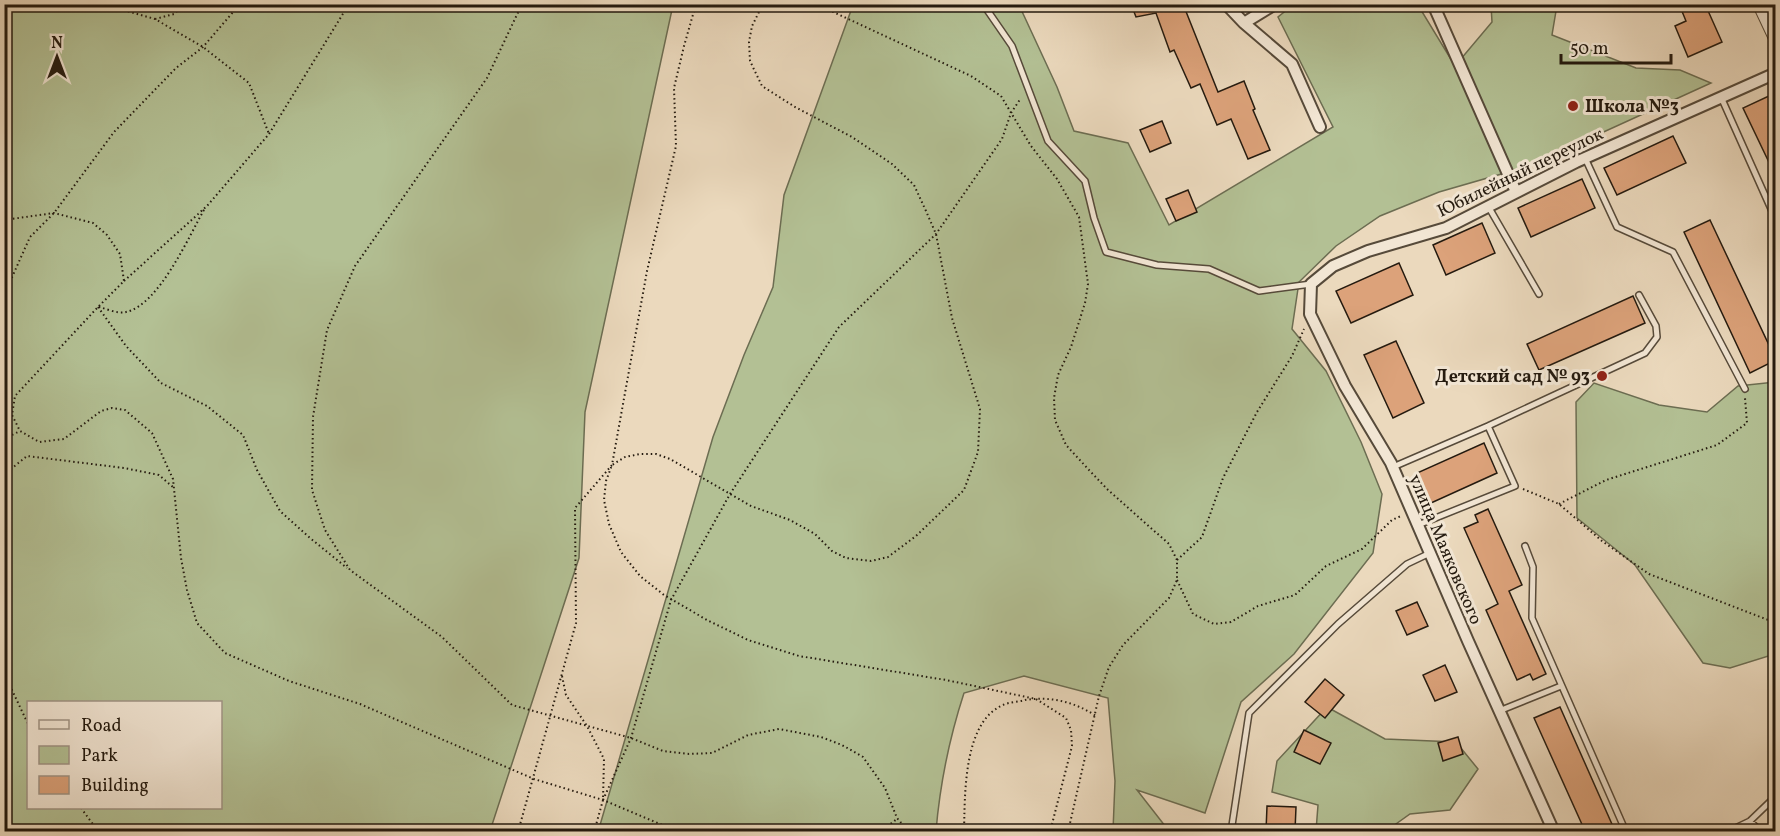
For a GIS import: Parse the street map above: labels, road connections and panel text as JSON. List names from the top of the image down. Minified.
{"streets":{"street":["Юбилейный переулок","улица Маяковского"]},"crossings":[["Юбилейный переулок","улица Маяковского"]],"places":["Школа №3","Детский сад № 93"],"legend":["Road","Park","Building"],"scale_bar":"50 m","north":"top"}
